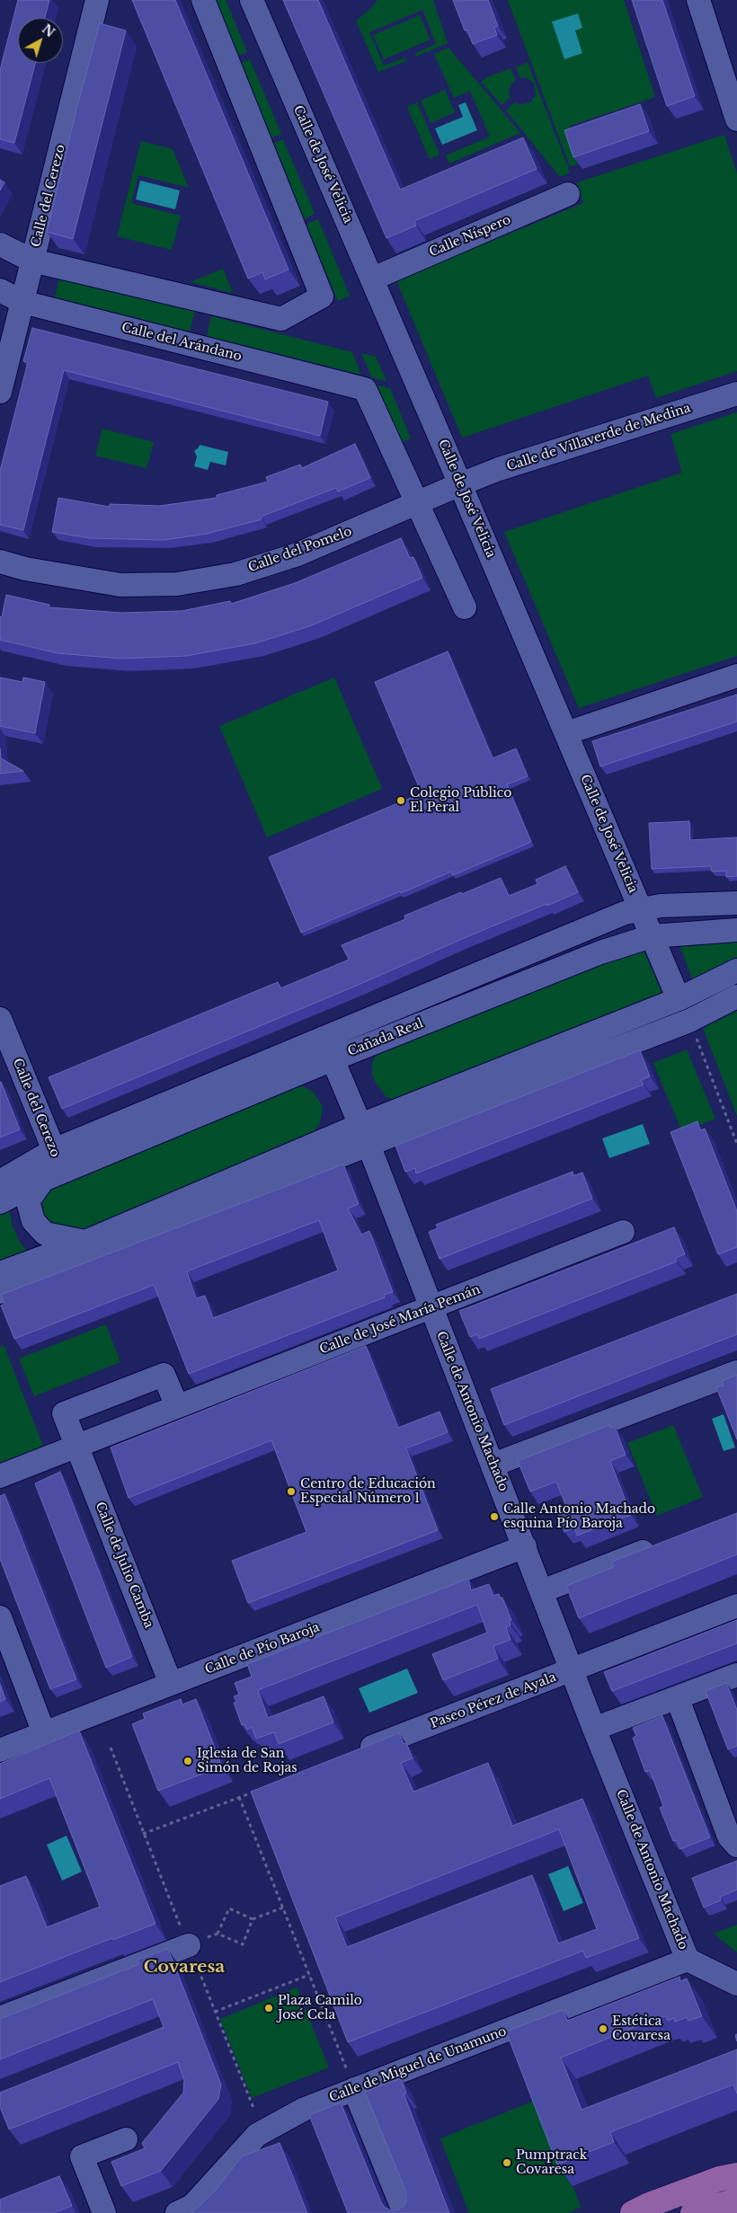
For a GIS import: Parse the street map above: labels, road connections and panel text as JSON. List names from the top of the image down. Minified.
{"streets":{"street":["Calle de José Velicia","Calle del Cerezo","Calle Níspero","Calle del Arándano","Calle de Villaverde de Medina","Calle del Pomelo","Cañada Real","Calle de José María Pemán","Calle de Antonio Machado","Calle de Julio Camba","Calle de Pío Baroja","Paseo Pérez de Ayala","Calle de Miguel de Unamuno"]},"crossings":[["Calle de José Velicia","Calle Níspero"],["Calle de José Velicia","Calle de Villaverde de Medina"],["Calle de José Velicia","Calle del Pomelo"],["Calle de José Velicia","Cañada Real"],["Calle del Cerezo","Calle del Arándano"],["Calle del Cerezo","Cañada Real"],["Calle del Arándano","Calle del Pomelo"],["Calle de Villaverde de Medina","Calle del Pomelo"],["Cañada Real","Calle de Antonio Machado"],["Calle de José María Pemán","Calle de Antonio Machado"],["Calle de José María Pemán","Calle de Julio Camba"],["Calle de Antonio Machado","Calle de Pío Baroja"],["Calle de Antonio Machado","Paseo Pérez de Ayala"],["Calle de Antonio Machado","Calle de Miguel de Unamuno"],["Calle de Julio Camba","Calle de Pío Baroja"]],"districts":["Covaresa"],"places":["Colegio Público El Peral","Centro de Educación Especial Número 1","Calle Antonio Machado esquina Pío Baroja","Iglesia de San Simón de Rojas","Plaza Camilo José Cela","Estética Covaresa","Pumptrack Covaresa"],"north":"top right"}
